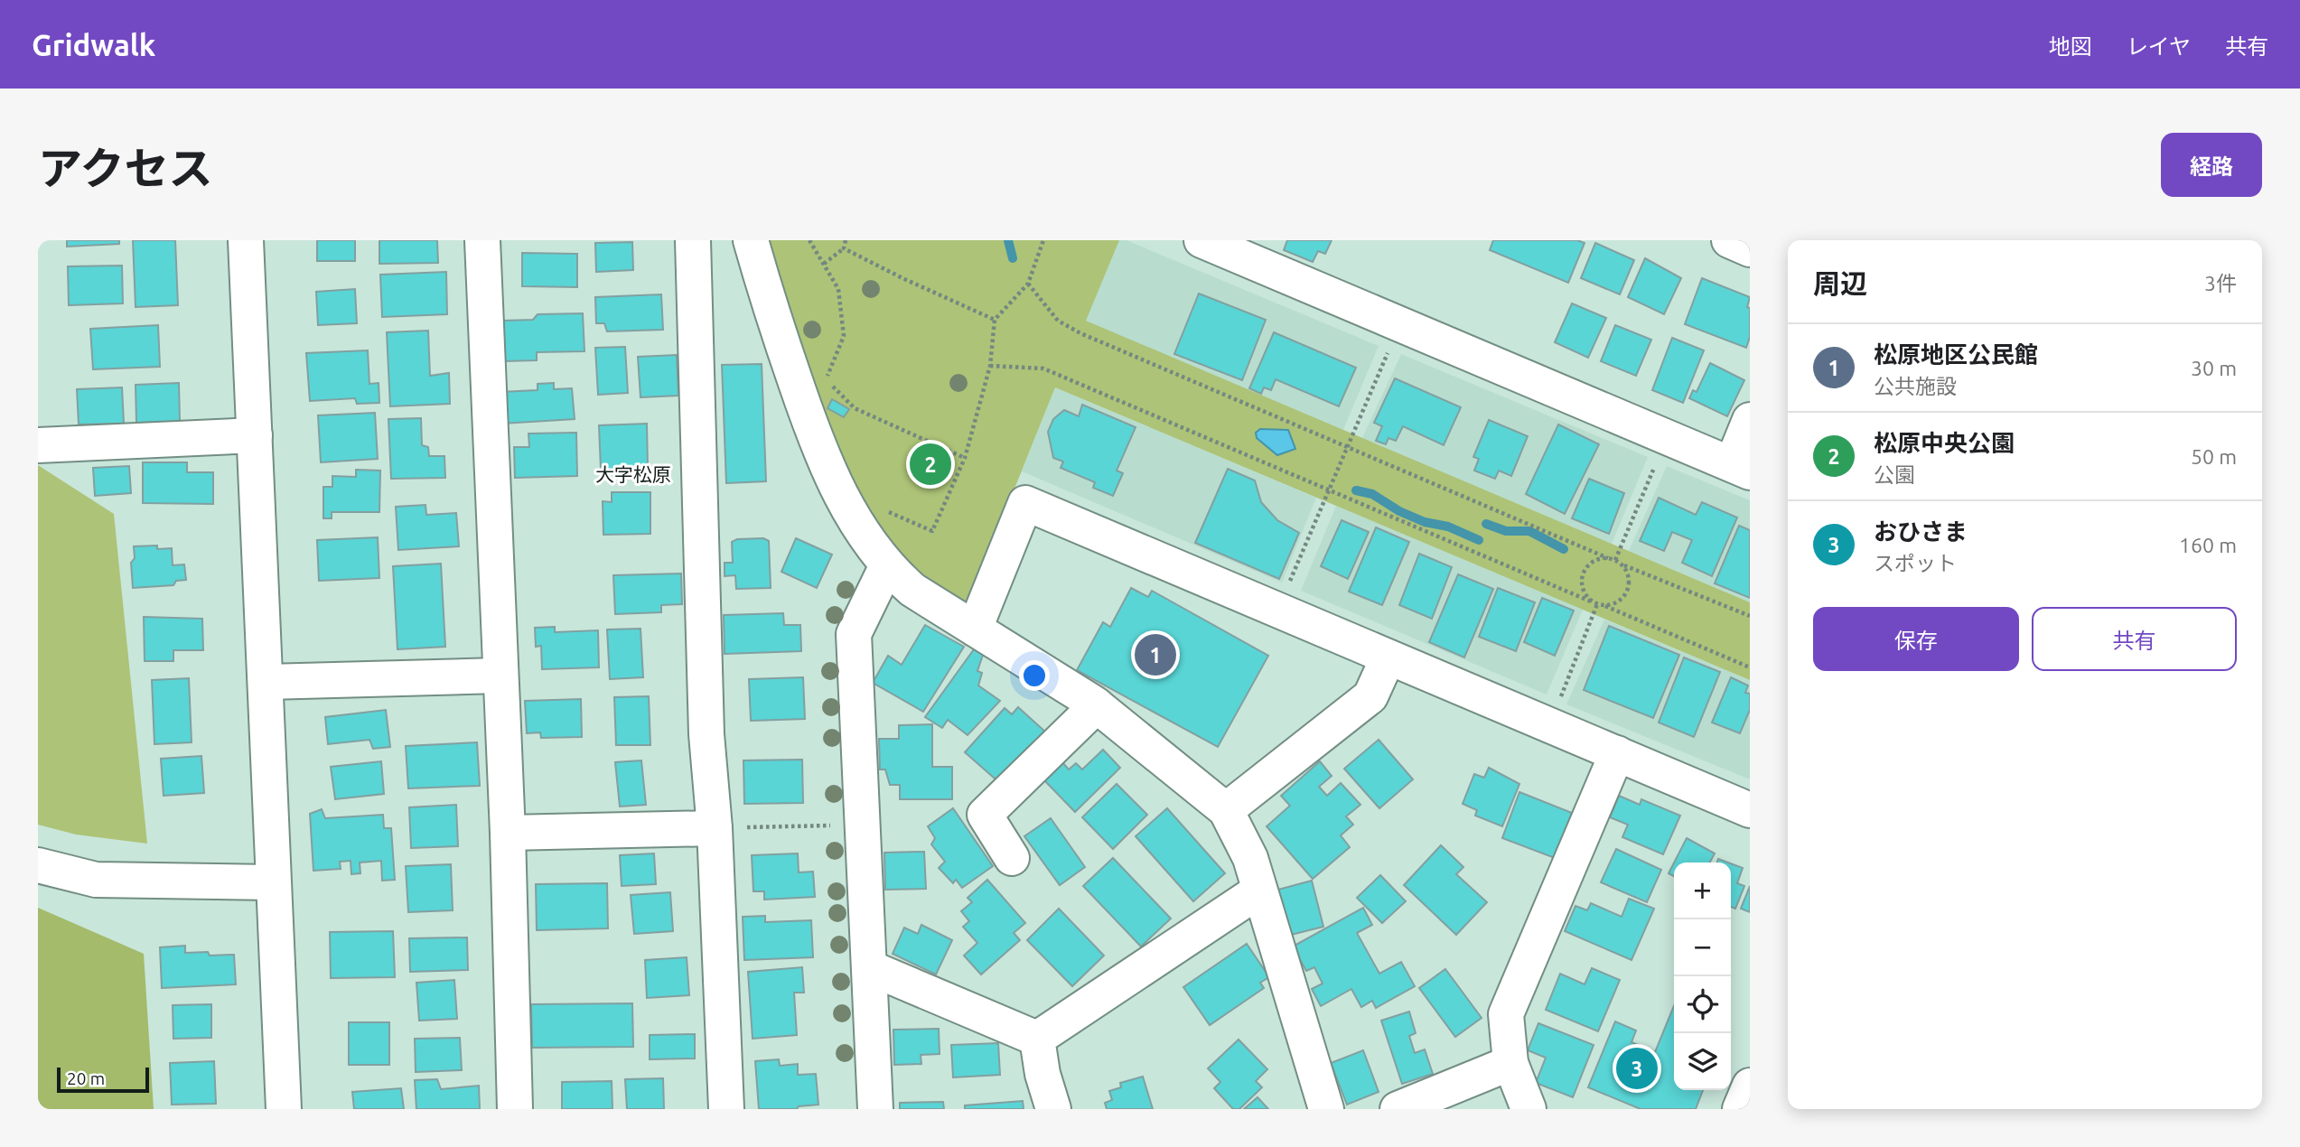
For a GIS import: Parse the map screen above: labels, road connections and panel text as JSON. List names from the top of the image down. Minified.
{"districts":["大字松原"],"scale_bar":"20 m","page":{"header":"Gridwalk","nav":["地図","レイヤ","共有"],"title":"アクセス","buttons":["経路",["保存","共有"]],"heading":["周辺","3件"],"list":[{"mark":"1","name":"松原地区公民館","note":"公共施設","value":"30 m"},{"mark":"2","name":"松原中央公園","note":"公園","value":"50 m"},{"mark":"3","name":"おひさま","note":"スポット","value":"160 m"}],"pins":["2","1","3"],"map_buttons":["+","−"],"scale":"20 m"}}
